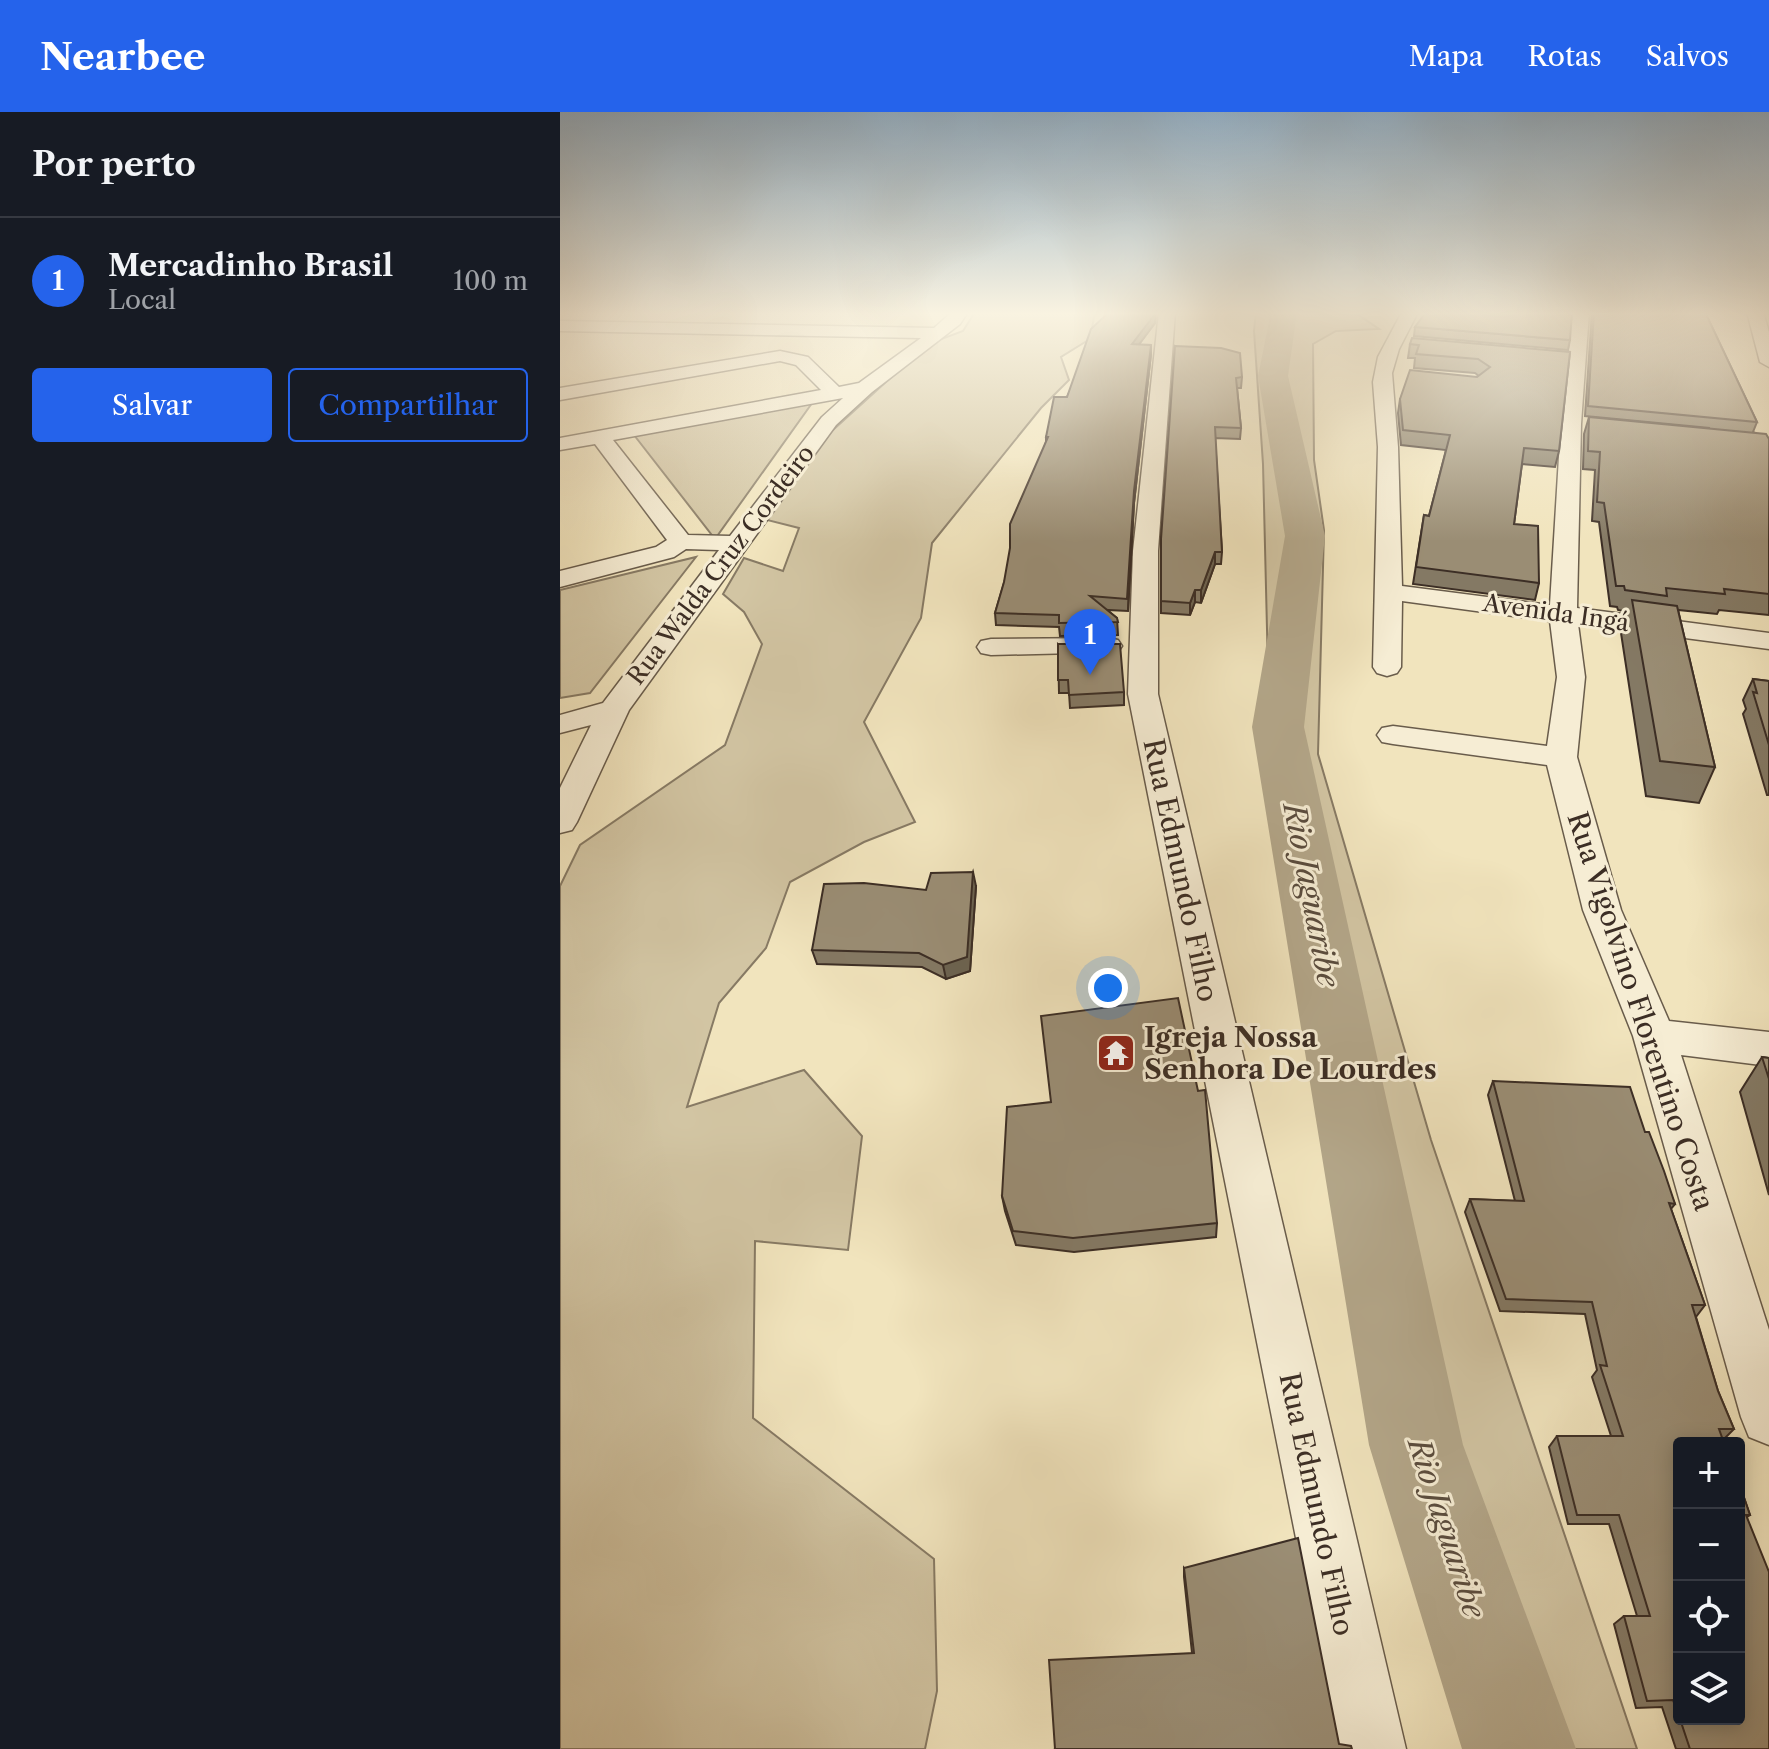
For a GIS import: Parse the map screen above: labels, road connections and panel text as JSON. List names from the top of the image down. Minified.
{"streets":{"street":["Rua Walda Cruz Cordeiro","Avenida Ingá","Rua Edmundo Filho","Rua Vigolvino Florentino Costa"]},"crossings":[["Avenida Ingá","Rua Vigolvino Florentino Costa"]],"water":["Rio Jaguaribe"],"places":{"temple":["Igreja Nossa Senhora De Lourdes"]},"page":{"header":"Nearbee","nav":["Mapa","Rotas","Salvos"],"heading":"Por perto","list":[{"mark":"1","name":"Mercadinho Brasil","note":"Local","value":"100 m"}],"buttons":["Salvar","Compartilhar"],"pins":"1","map_buttons":["+","−"]}}
